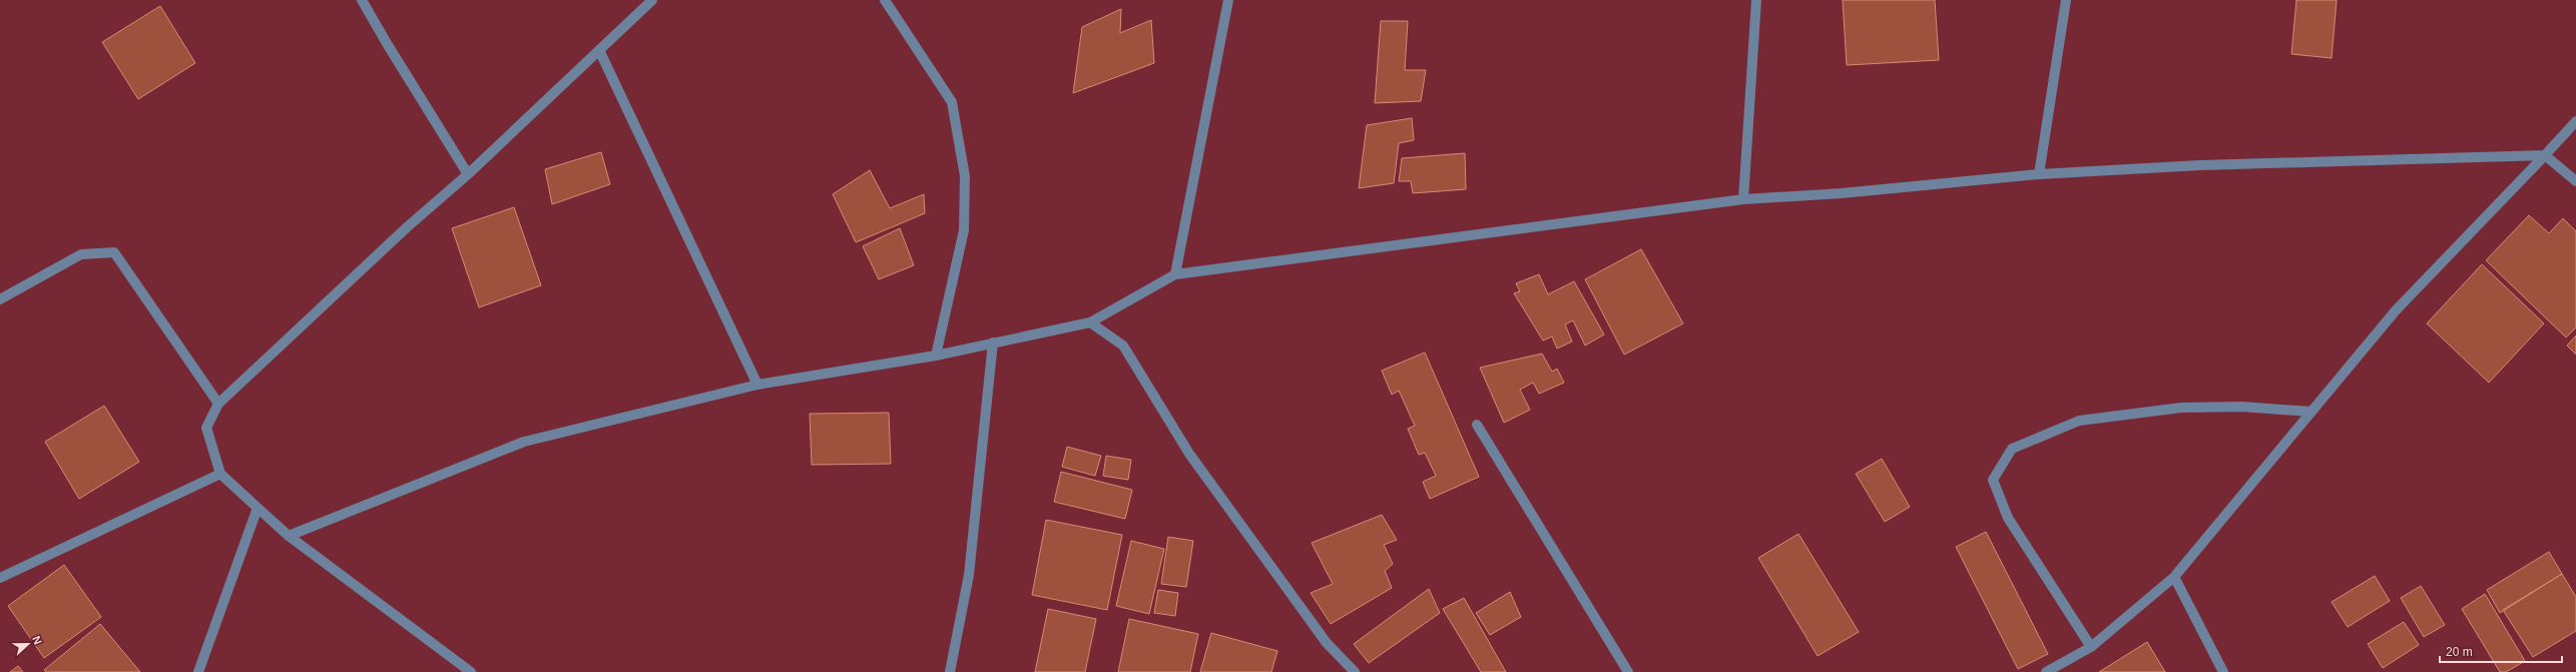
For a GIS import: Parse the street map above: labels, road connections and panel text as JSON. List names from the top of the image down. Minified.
{"scale_bar":"20 m","north":"right"}
